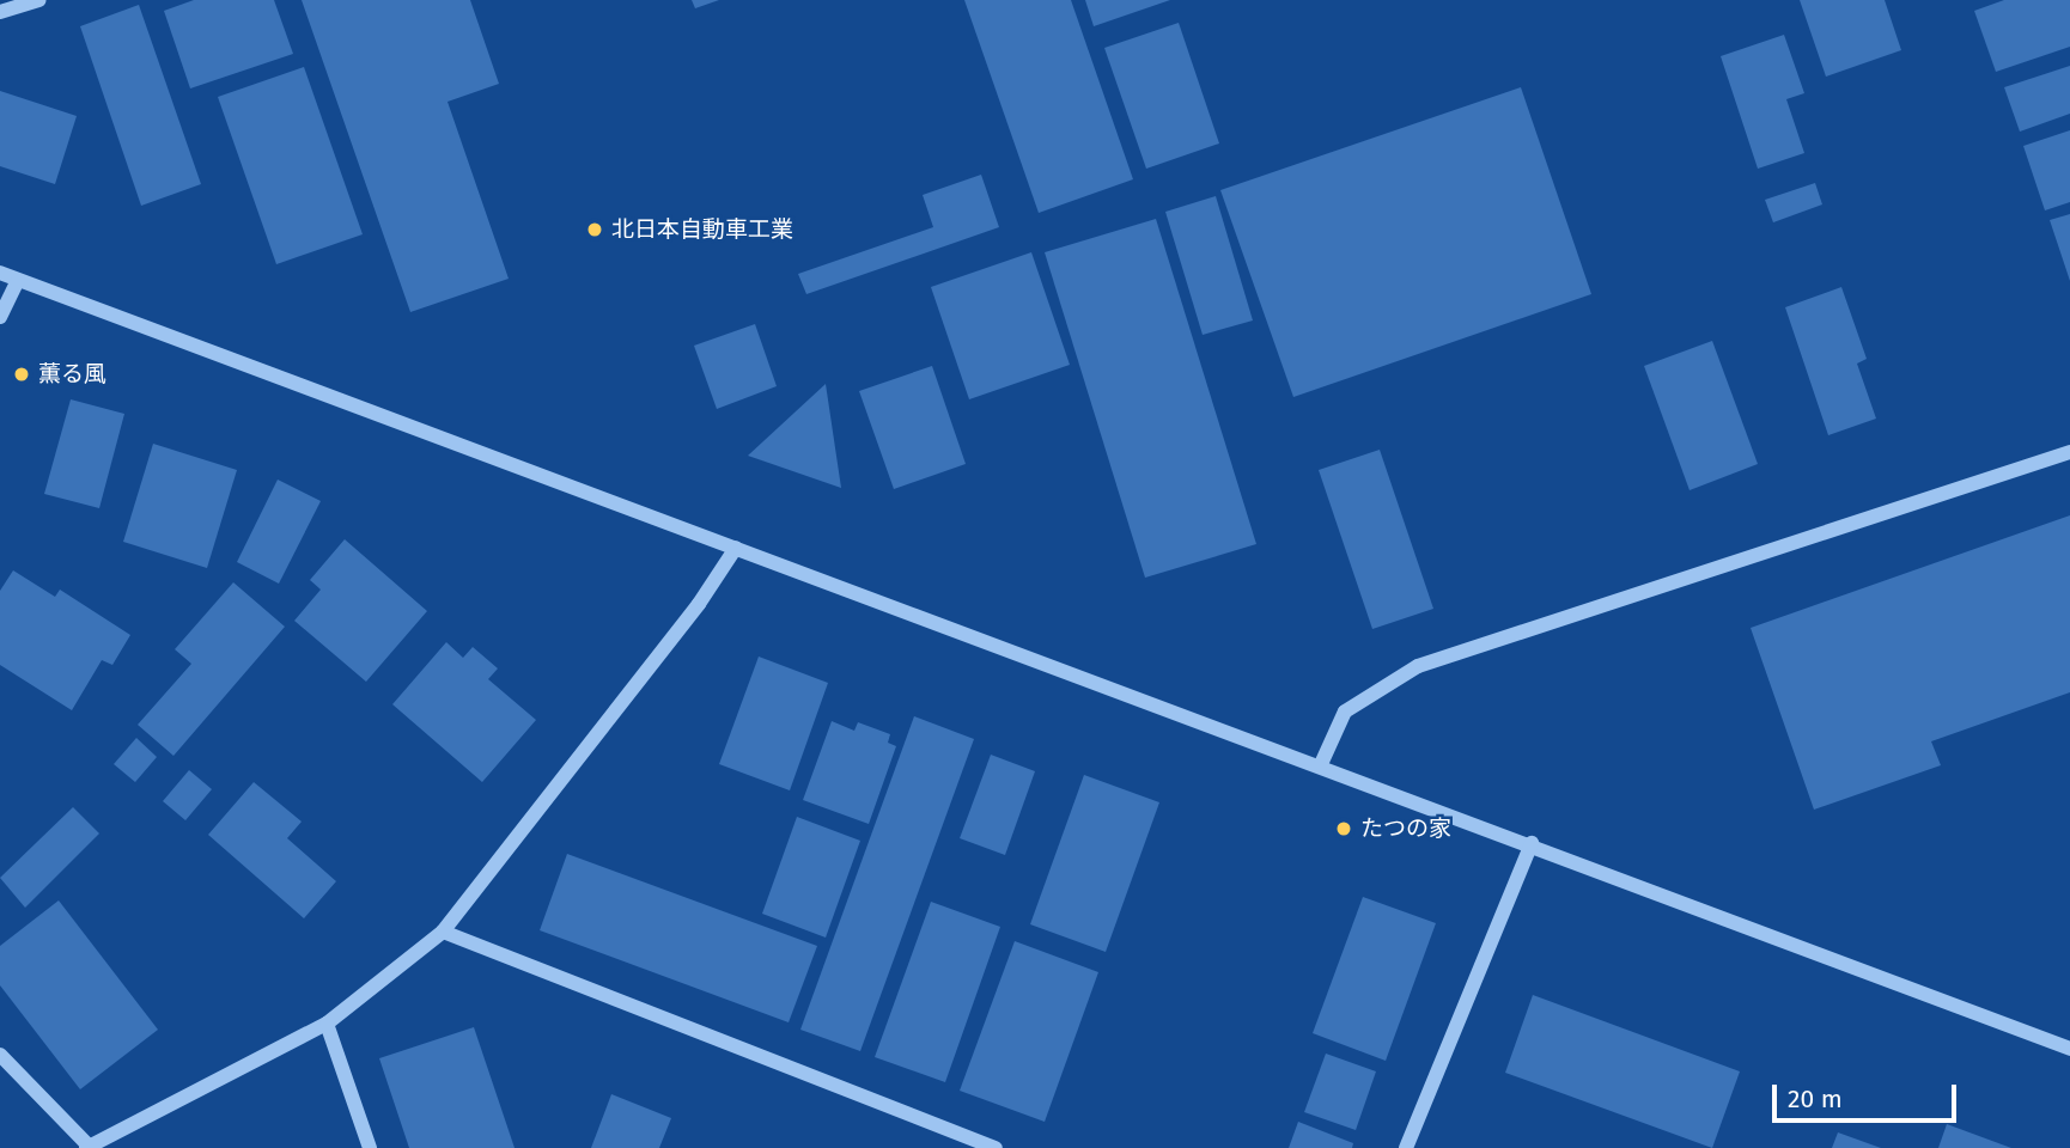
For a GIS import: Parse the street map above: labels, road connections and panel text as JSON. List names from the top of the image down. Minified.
{"places":["北日本自動車工業","薫る風","たつの家"],"scale_bar":"20 m"}
